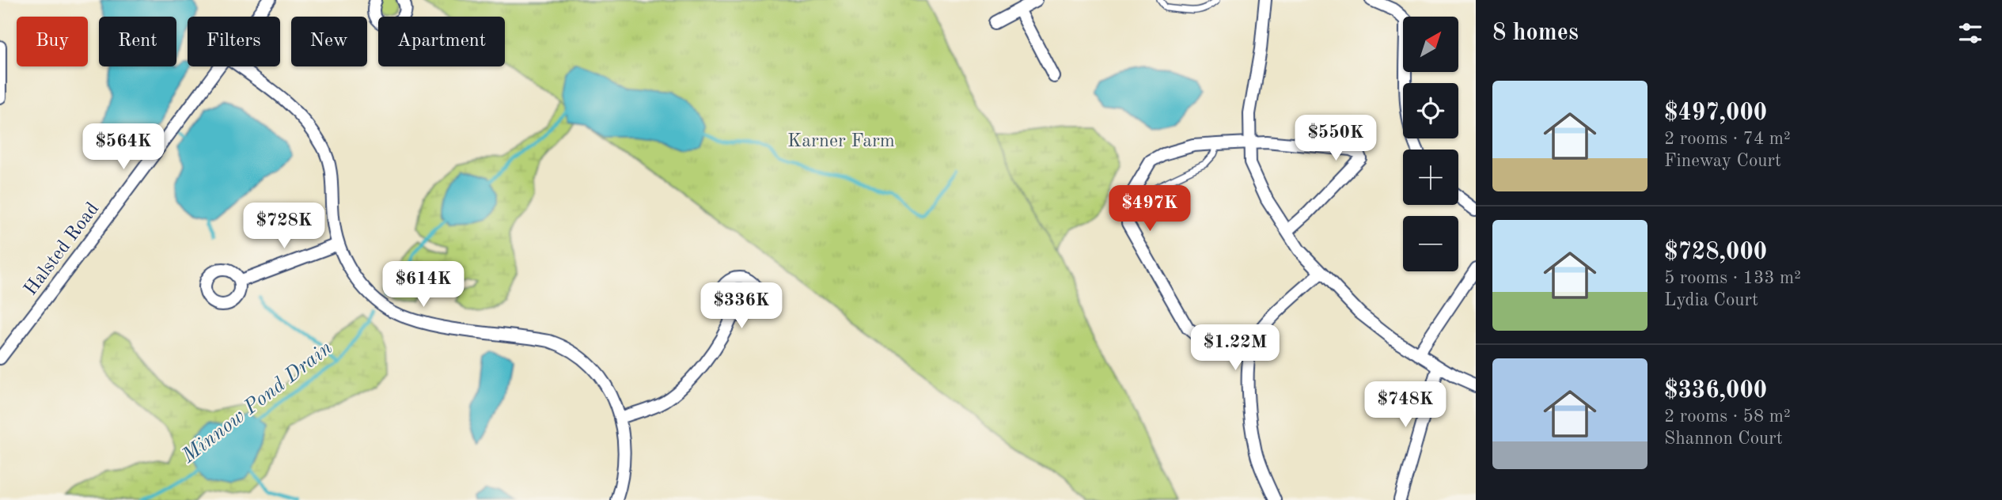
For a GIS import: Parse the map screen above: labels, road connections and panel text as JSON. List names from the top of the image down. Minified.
{"streets":{"street":["Halsted Road"]},"water":["Minnow Pond Drain"],"parks":["Karner Farm"],"north":"top right","page":{"heading":"8 homes","map_buttons":["+","−"],"chip":["Buy","Rent","Filters","New","Apartment"],"list":[{"name":"$497,000","note":"2 rooms · 74 m² · Fineway Court"},{"name":"$728,000","note":"5 rooms · 133 m² · Lydia Court"},{"name":"$336,000","note":"2 rooms · 58 m² · Shannon Court"}],"price":["$550K","$564K","$497K","$728K","$614K","$336K","$1.22M","$748K"]}}
